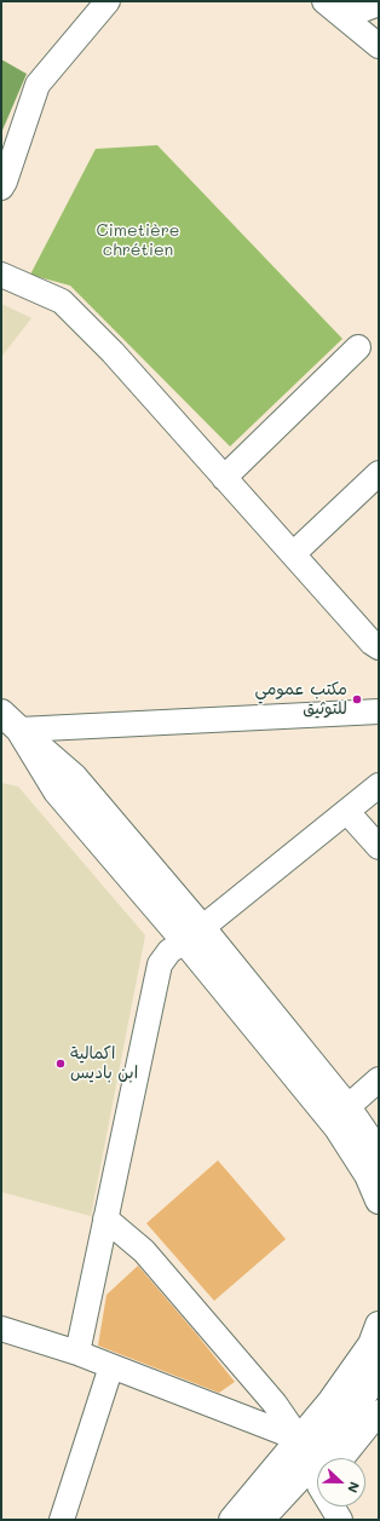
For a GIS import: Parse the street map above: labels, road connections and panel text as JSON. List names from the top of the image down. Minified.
{"parks":["Cimetière chrétien"],"places":["مكتب عمومي للتوثيق","اكمالية ابن باديس"],"north":"right"}
